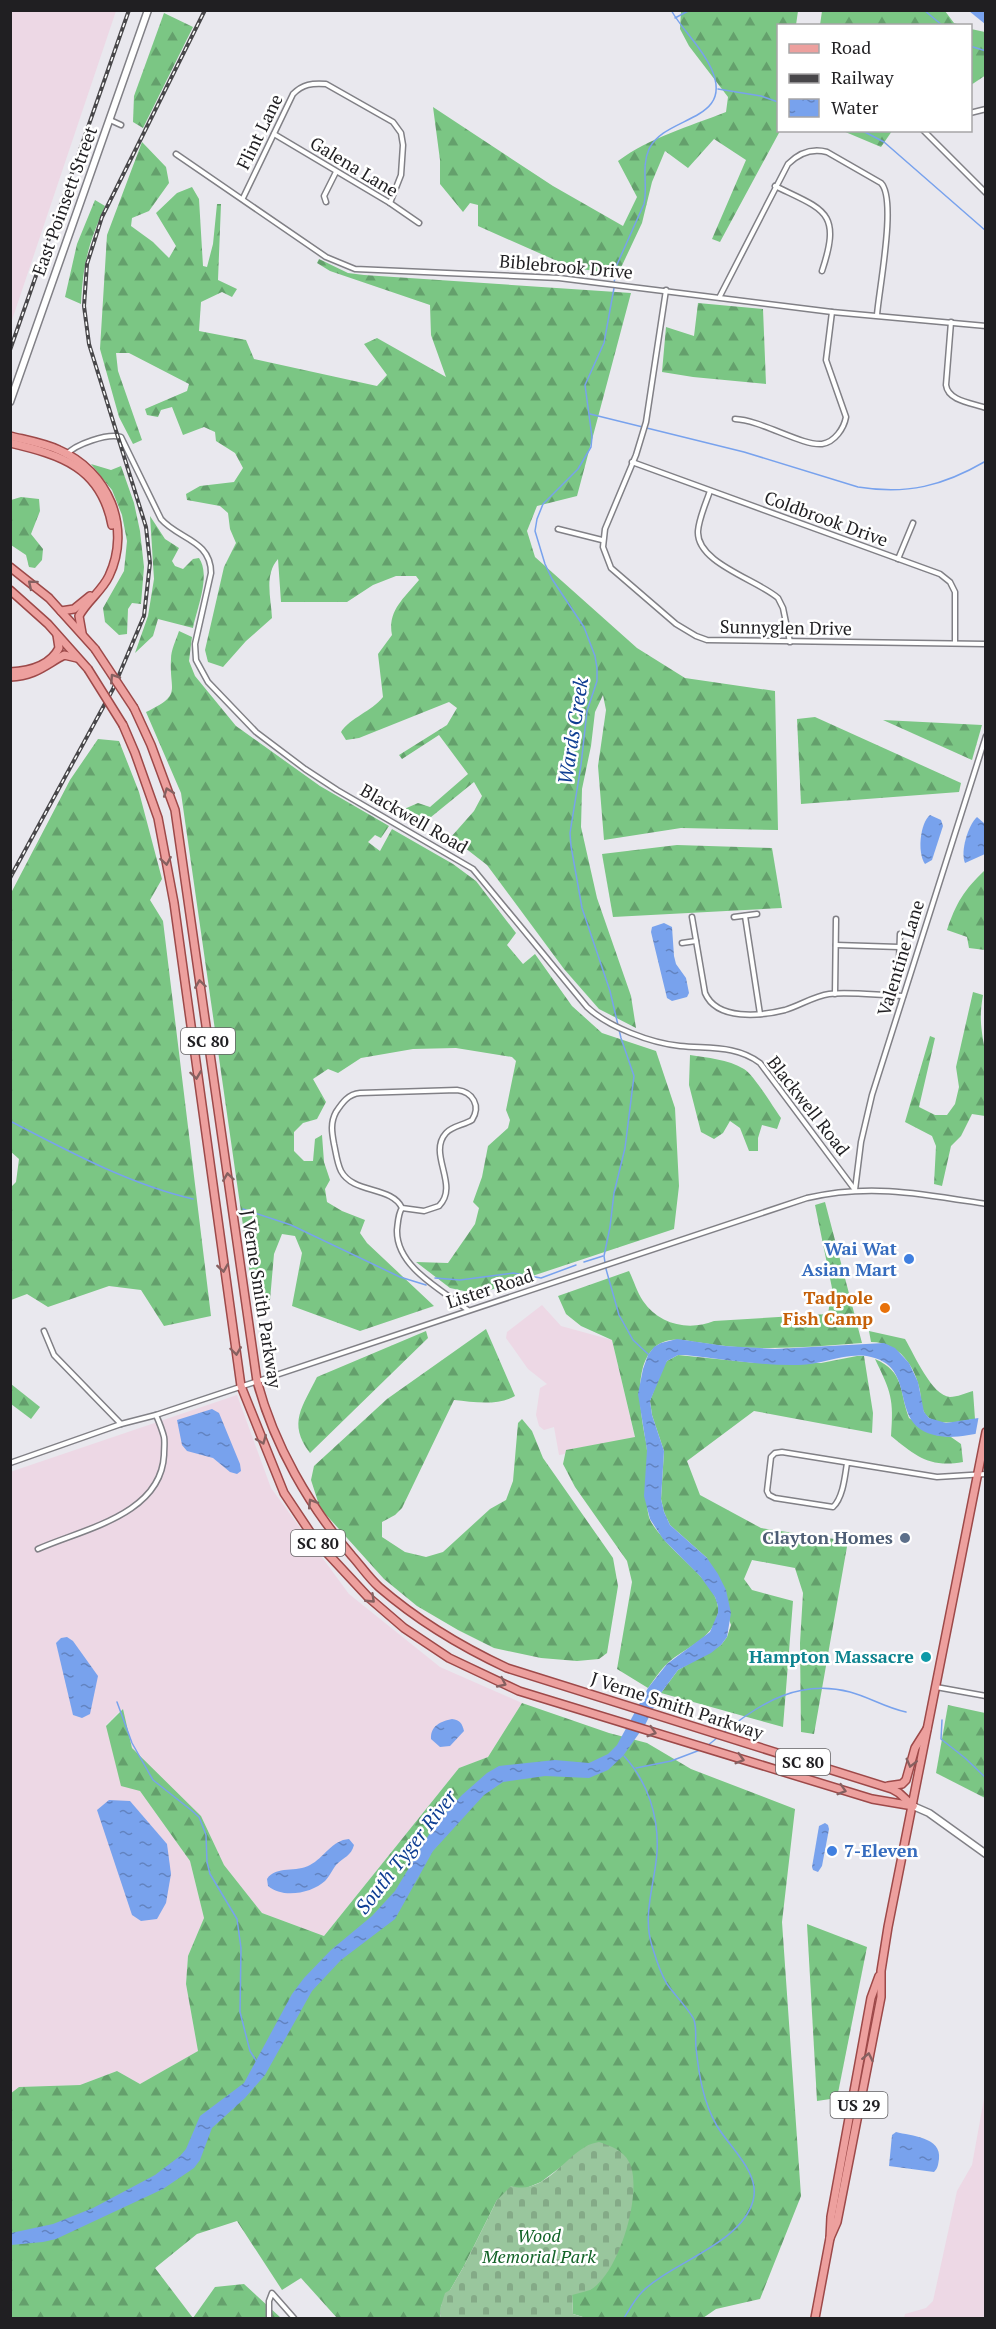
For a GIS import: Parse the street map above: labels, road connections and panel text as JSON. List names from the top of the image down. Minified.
{"streets":{"main road":["East Poinsett Street","SC 80","J Verne Smith Parkway","US 29"],"street":["Flint Lane","Galena Lane","Biblebrook Drive","Coldbrook Drive","Sunnyglen Drive","Blackwell Road","Valentine Lane","Lister Road"]},"crossings":[["Flint Lane","Galena Lane"],["Flint Lane","Biblebrook Drive"],["Coldbrook Drive","Sunnyglen Drive"],["Blackwell Road","Valentine Lane"],["Blackwell Road","Lister Road"],["Valentine Lane","Lister Road"],["Lister Road","J Verne Smith Parkway"],["J Verne Smith Parkway","US 29"]],"water":["Wards Creek","South Tyger River"],"parks":["Wood Memorial Park"],"places":["Wai Wat Asian Mart","Tadpole Fish Camp","Clayton Homes","Hampton Massacre","7-Eleven"],"legend":["Road","Railway","Water"]}
